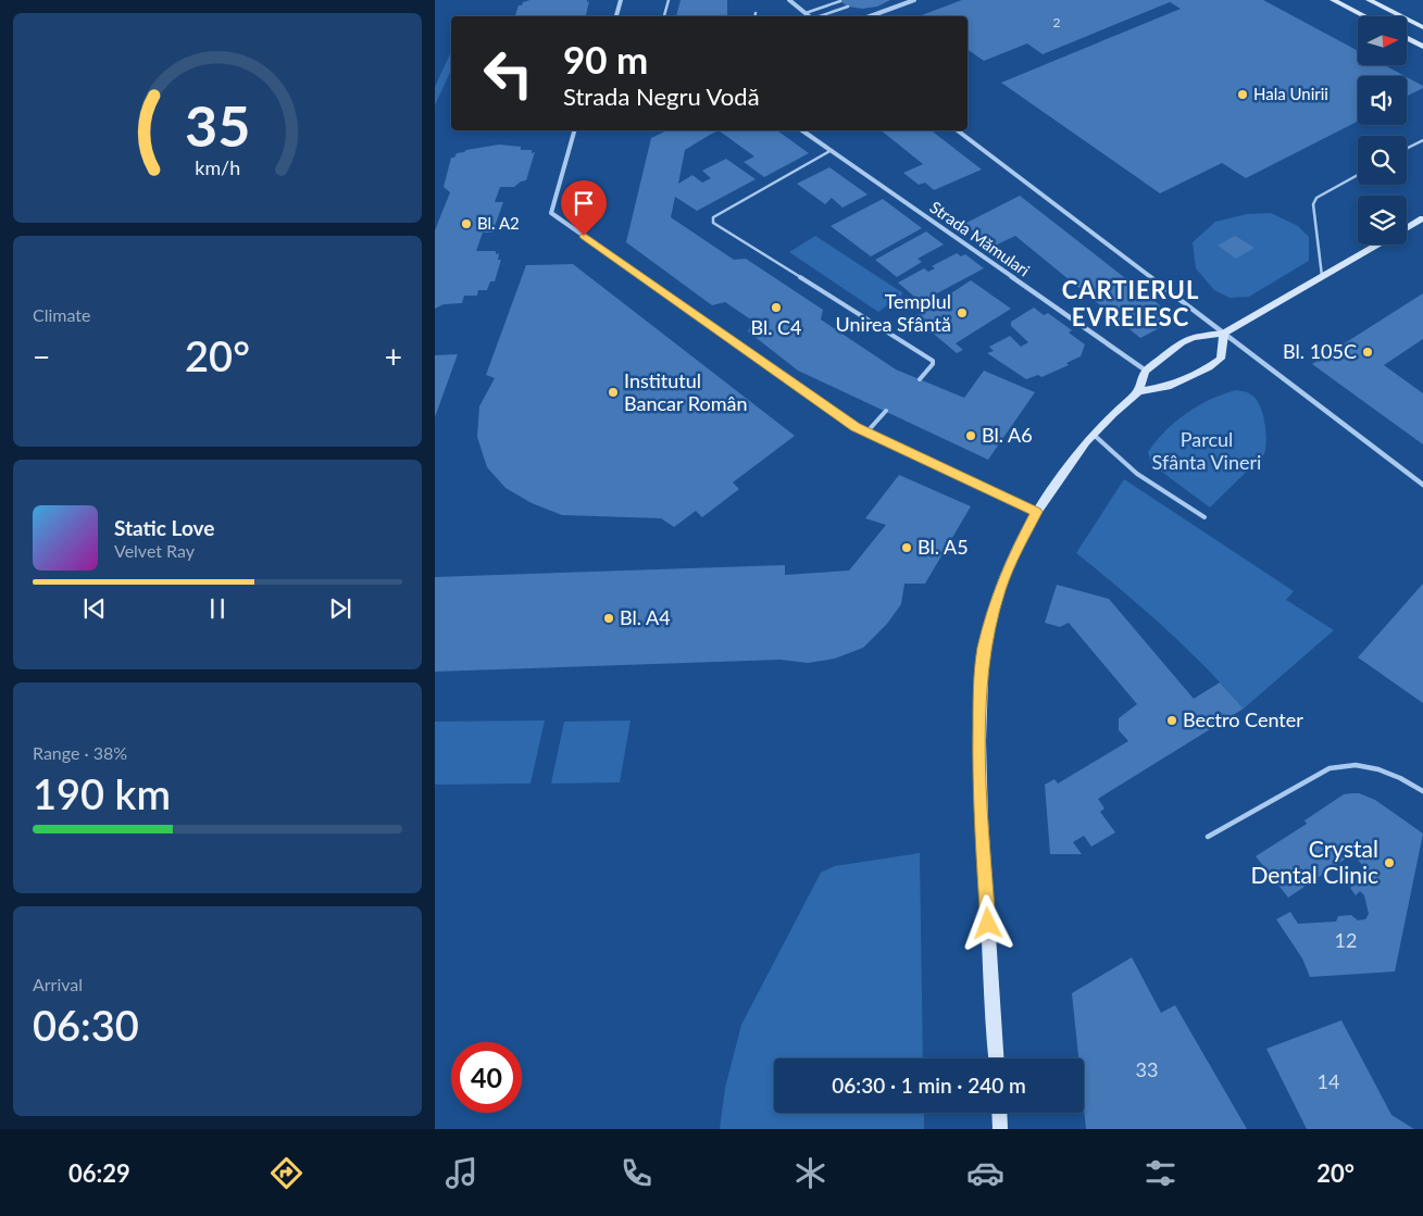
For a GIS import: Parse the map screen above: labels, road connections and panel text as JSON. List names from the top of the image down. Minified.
{"streets":{"street":["Strada Mămulari"]},"districts":["CARTIERUL EVREIESC"],"parks":["Parcul Sfânta Vineri"],"places":["Hala Unirii","Bl. A2","Bl. C4","Templul Unirea Sfântă","Bl. 105C","Institutul Bancar Român","Bl. A6","Bl. A5","Bl. A4","Bectro Center","Crystal Dental Clinic"],"house_numbers":["2","12","33","14"],"north":"right","page":{"turn":["90 m","Strada Negru Vodă"],"tile":["Climate",["Range · 38%","190 km"],["Arrival","06:30"]],"heat":["−","20°","+"],"song":["Static Love","Velvet Ray"],"limit":"40","trip":"06:30 · 1 min · 240 m","tabs":["06:29","20°"],"gauge":["35","km/h"]}}
